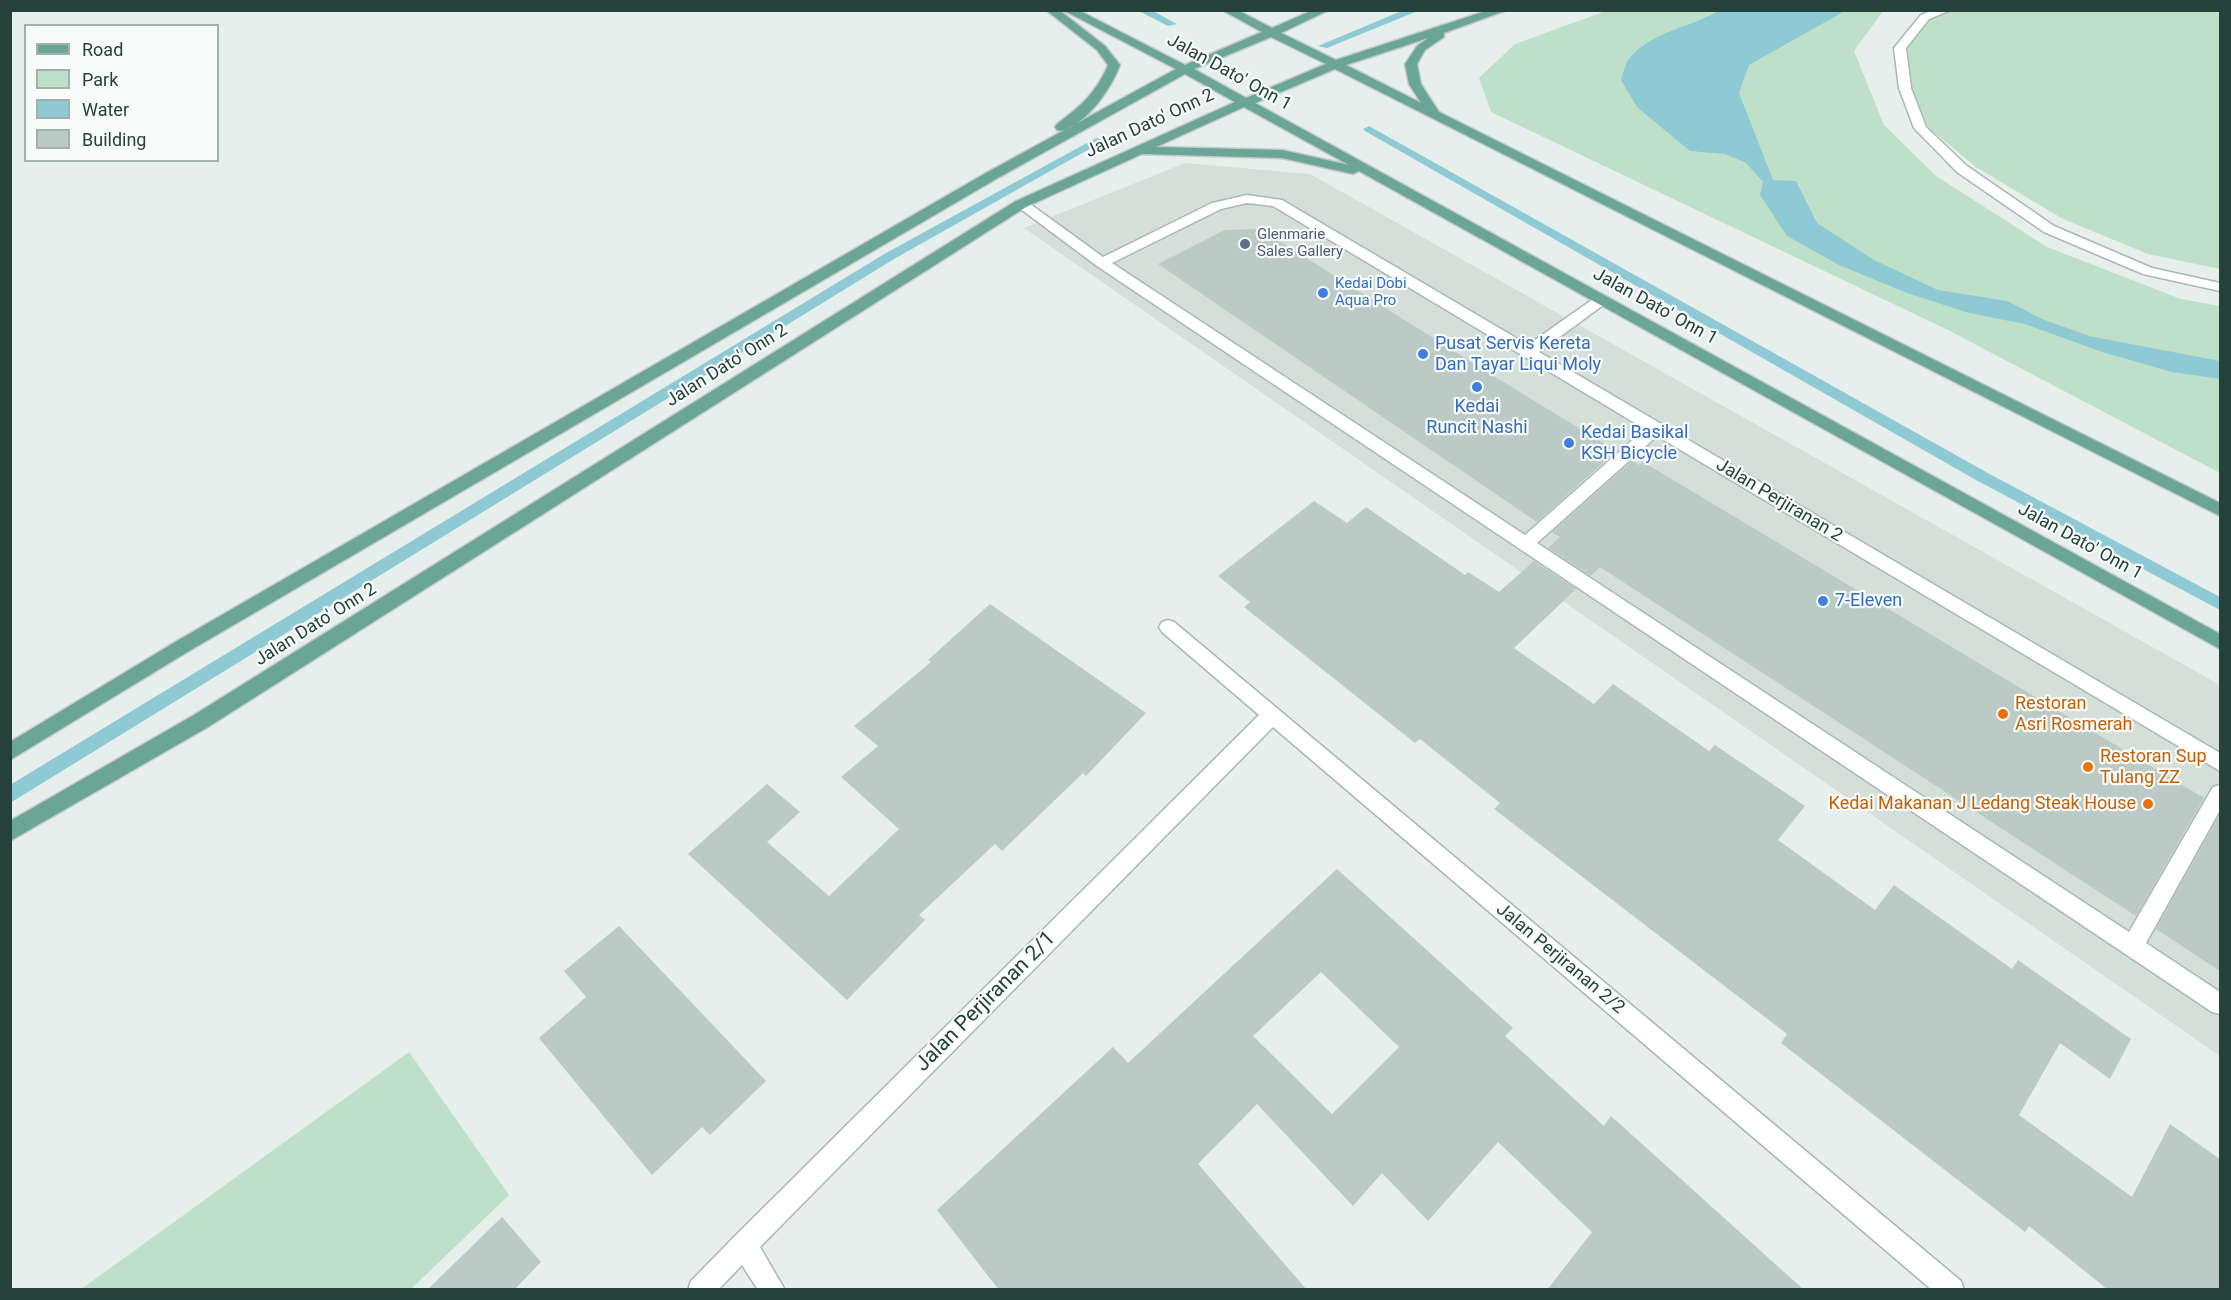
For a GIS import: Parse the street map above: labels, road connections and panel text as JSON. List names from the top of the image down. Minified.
{"streets":{"main road":["Jalan Dato' Onn 1","Jalan Dato' Onn 2"],"street":["Jalan Perjiranan 2","Jalan Perjiranan 2/2","Jalan Perjiranan 2/1"]},"crossings":[["Jalan Dato' Onn 1","Jalan Dato' Onn 2"],["Jalan Perjiranan 2/2","Jalan Perjiranan 2/1"]],"places":["Glenmarie Sales Gallery","Kedai Dobi Aqua Pro","Pusat Servis Kereta Dan Tayar Liqui Moly","Kedai Runcit Nashi","Kedai Basikal KSH Bicycle","7-Eleven","Restoran Asri Rosmerah","Restoran Sup Tulang ZZ","Kedai Makanan J Ledang Steak House"],"legend":["Road","Park","Water","Building"]}
